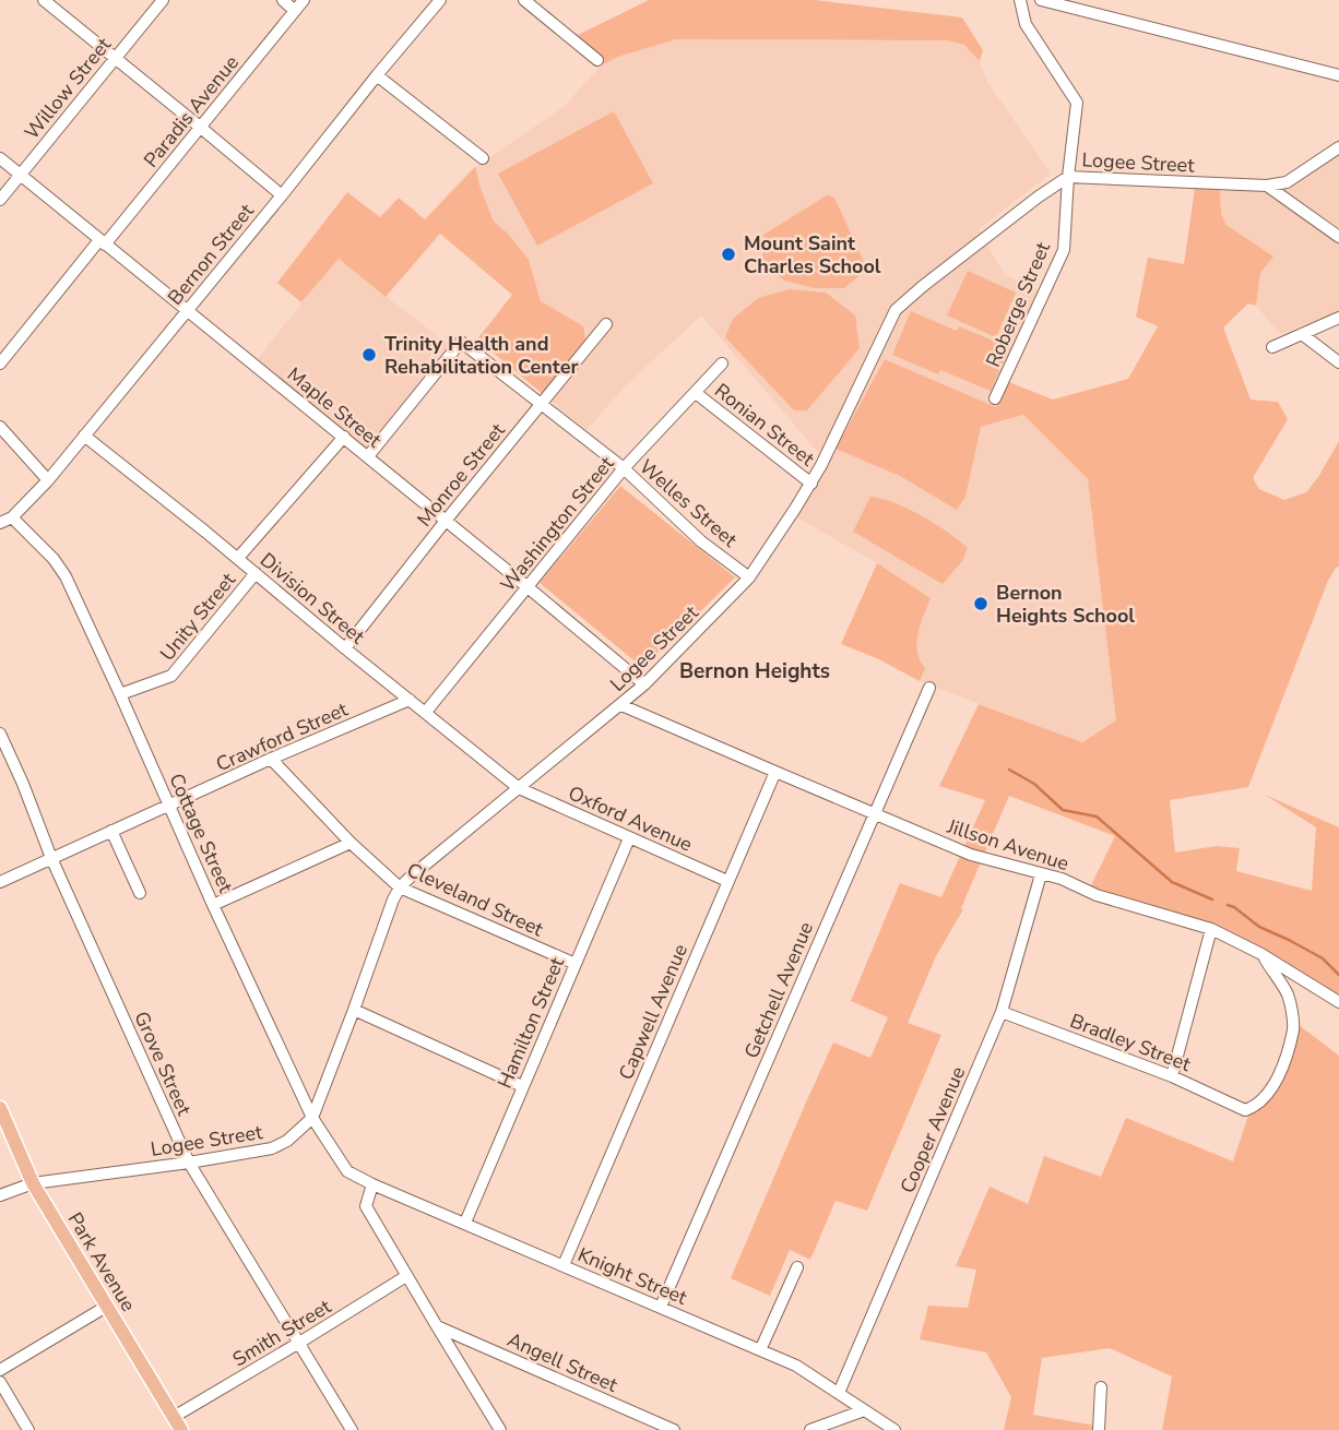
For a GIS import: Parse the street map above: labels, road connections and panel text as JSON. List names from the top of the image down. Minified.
{"streets":{"main road":["Park Avenue"],"street":["Willow Street","Paradis Avenue","Logee Street","Bernon Street","Roberge Street","Maple Street","Ronian Street","Monroe Street","Welles Street","Washington Street","Division Street","Unity Street","Crawford Street","Oxford Avenue","Cottage Street","Jillson Avenue","Cleveland Street","Getchell Avenue","Capwell Avenue","Hamilton Street","Bradley Street","Grove Street","Cooper Avenue","Knight Street","Smith Street","Angell Street"]},"crossings":[["Willow Street","Maple Street"],["Paradis Avenue","Maple Street"],["Logee Street","Roberge Street"],["Logee Street","Maple Street"],["Logee Street","Ronian Street"],["Logee Street","Welles Street"],["Logee Street","Division Street"],["Logee Street","Oxford Avenue"],["Logee Street","Cottage Street"],["Logee Street","Jillson Avenue"],["Logee Street","Cleveland Street"],["Logee Street","Grove Street"],["Logee Street","Park Avenue"],["Bernon Street","Maple Street"],["Bernon Street","Division Street"],["Bernon Street","Cottage Street"],["Maple Street","Monroe Street"],["Maple Street","Welles Street"],["Maple Street","Washington Street"],["Ronian Street","Washington Street"],["Monroe Street","Welles Street"],["Monroe Street","Division Street"],["Welles Street","Washington Street"],["Washington Street","Division Street"],["Division Street","Unity Street"],["Division Street","Crawford Street"],["Division Street","Oxford Avenue"],["Unity Street","Cottage Street"],["Crawford Street","Cottage Street"],["Crawford Street","Cleveland Street"],["Crawford Street","Grove Street"],["Oxford Avenue","Capwell Avenue"],["Oxford Avenue","Hamilton Street"],["Cottage Street","Knight Street"],["Jillson Avenue","Getchell Avenue"],["Jillson Avenue","Capwell Avenue"],["Jillson Avenue","Bradley Street"],["Jillson Avenue","Cooper Avenue"],["Cleveland Street","Hamilton Street"],["Getchell Avenue","Knight Street"],["Capwell Avenue","Knight Street"],["Hamilton Street","Knight Street"],["Bradley Street","Cooper Avenue"],["Grove Street","Smith Street"],["Cooper Avenue","Knight Street"],["Park Avenue","Smith Street"]],"districts":["Bernon Heights"],"places":["Mount Saint Charles School","Trinity Health and Rehabilitation Center","Bernon Heights School"]}
